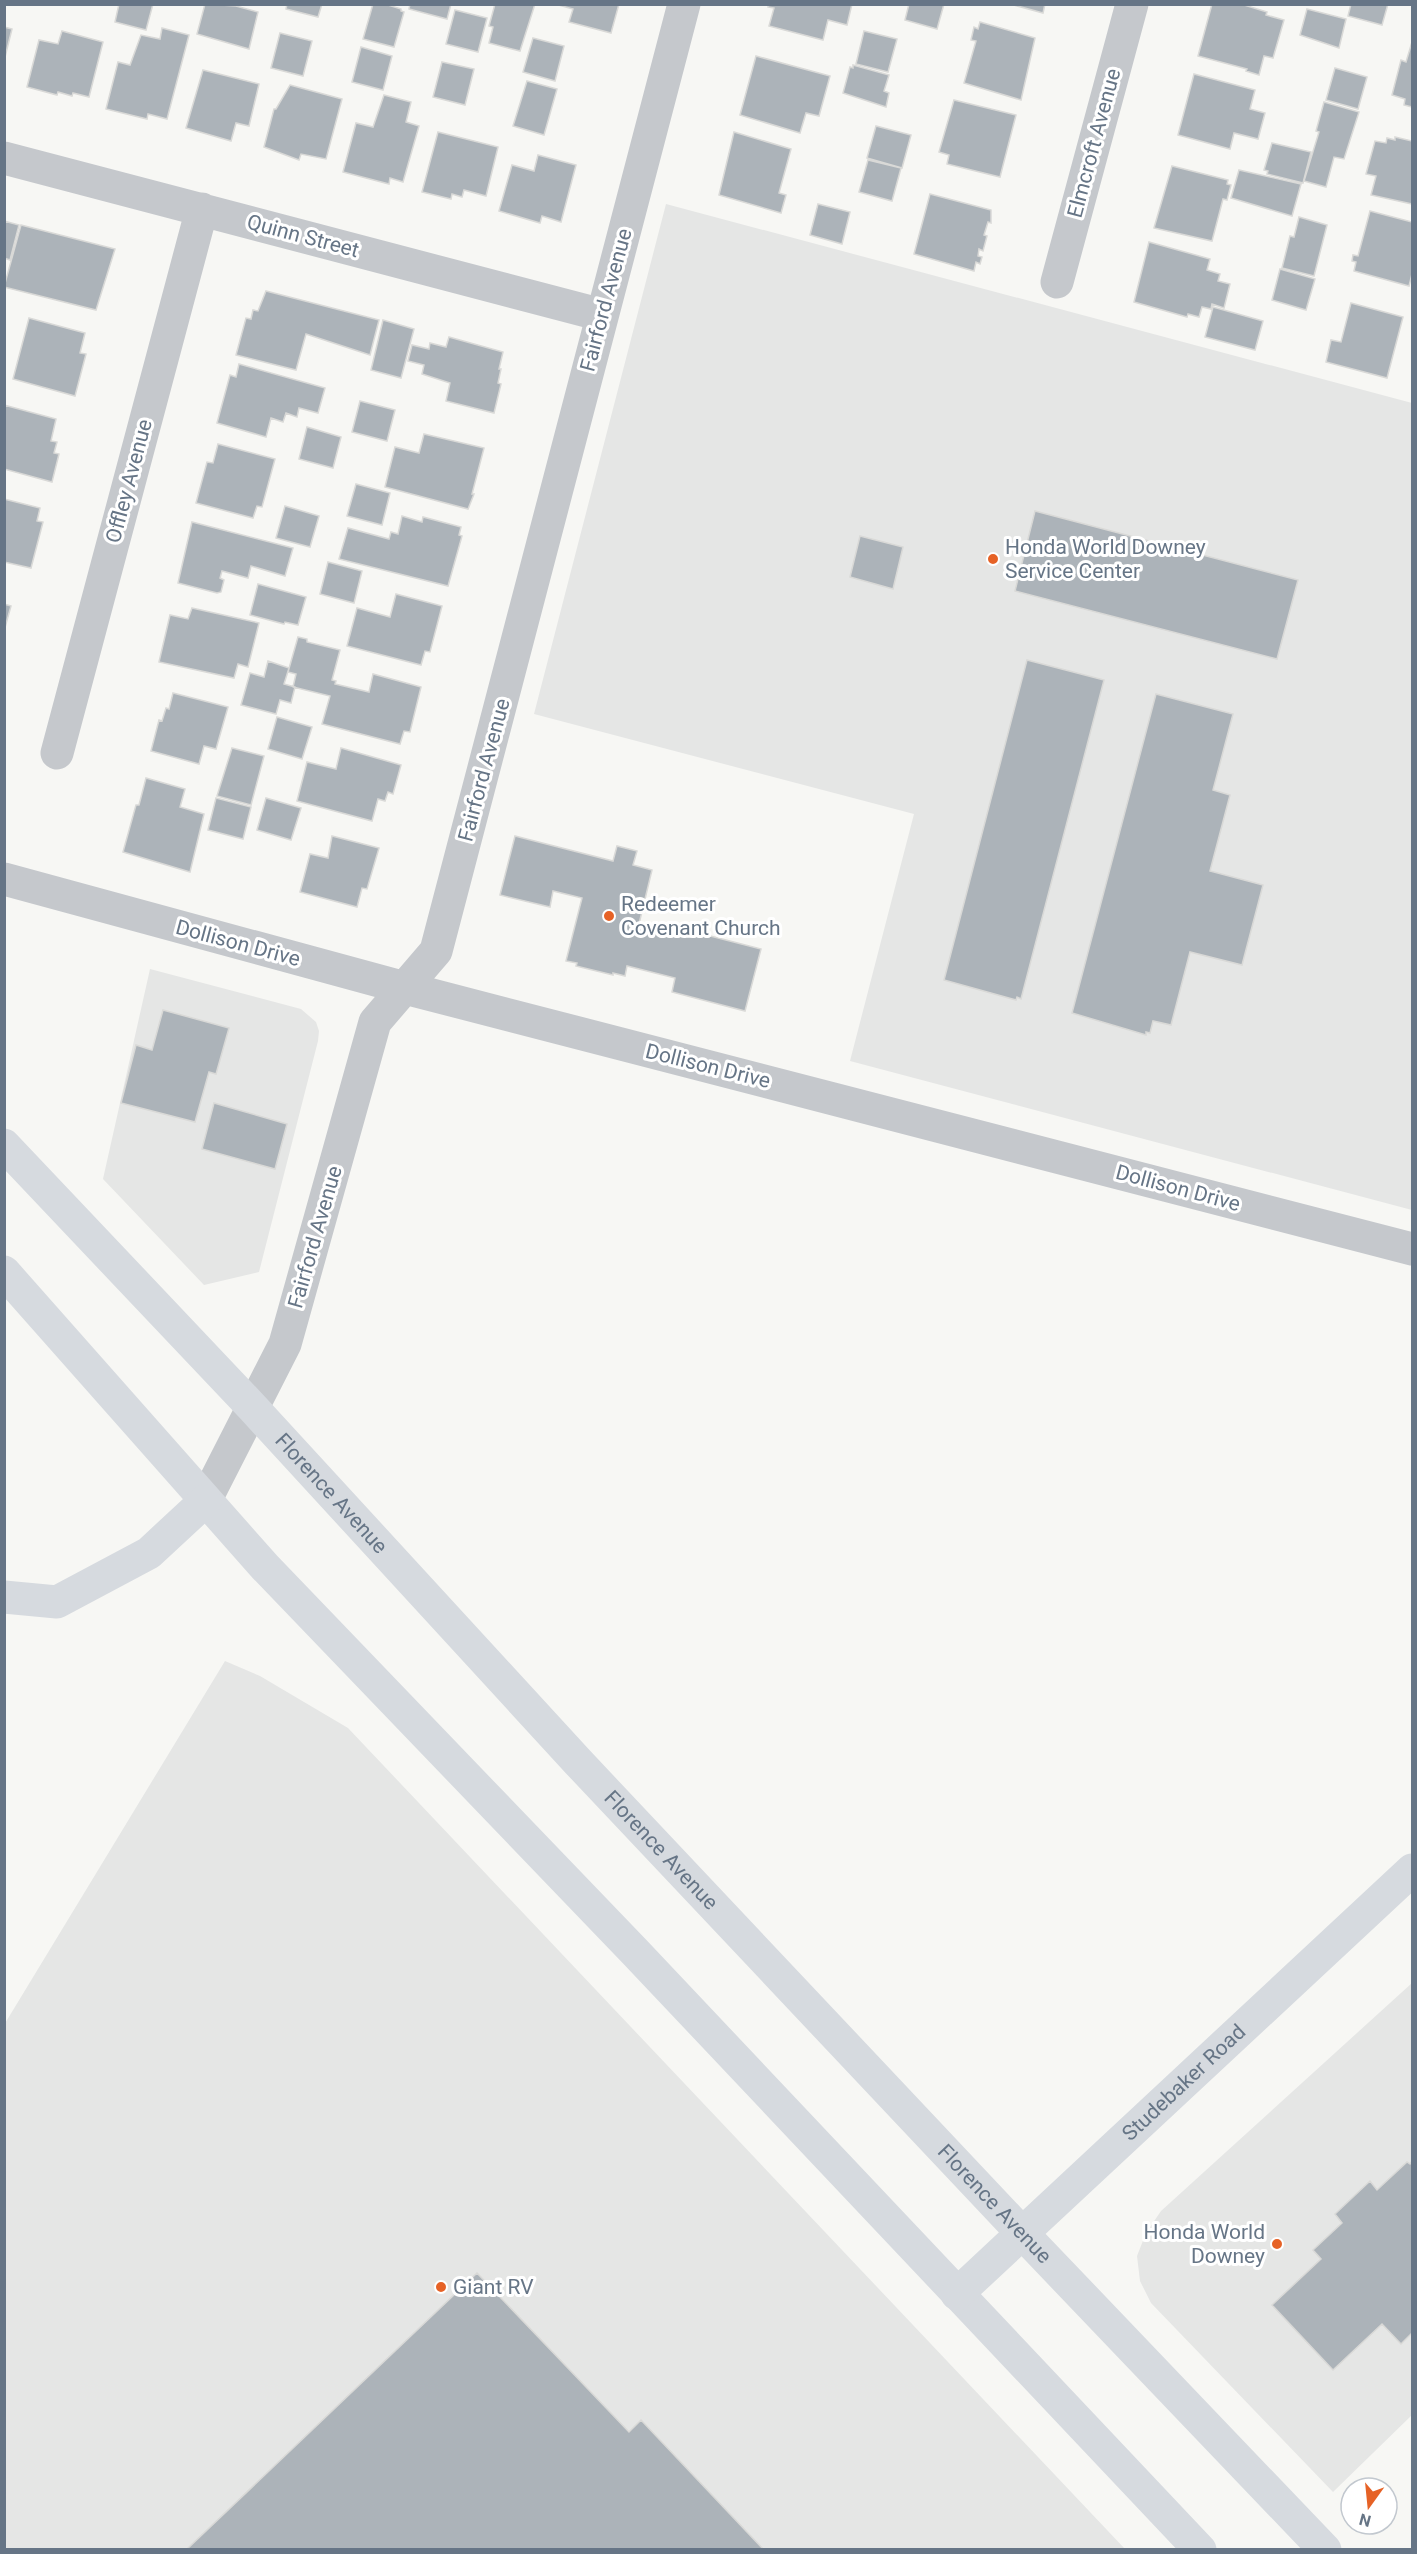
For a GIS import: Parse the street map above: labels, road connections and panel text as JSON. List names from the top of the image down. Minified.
{"streets":{"main road":["Florence Avenue","Studebaker Road"],"street":["Elmcroft Avenue","Quinn Street","Fairford Avenue","Offley Avenue","Dollison Drive"]},"crossings":[["Quinn Street","Fairford Avenue"],["Quinn Street","Offley Avenue"],["Fairford Avenue","Dollison Drive"],["Fairford Avenue","Florence Avenue"],["Florence Avenue","Studebaker Road"]],"places":["Honda World Downey Service Center","Redeemer Covenant Church","Honda World Downey","Giant RV"],"north":"bottom"}
